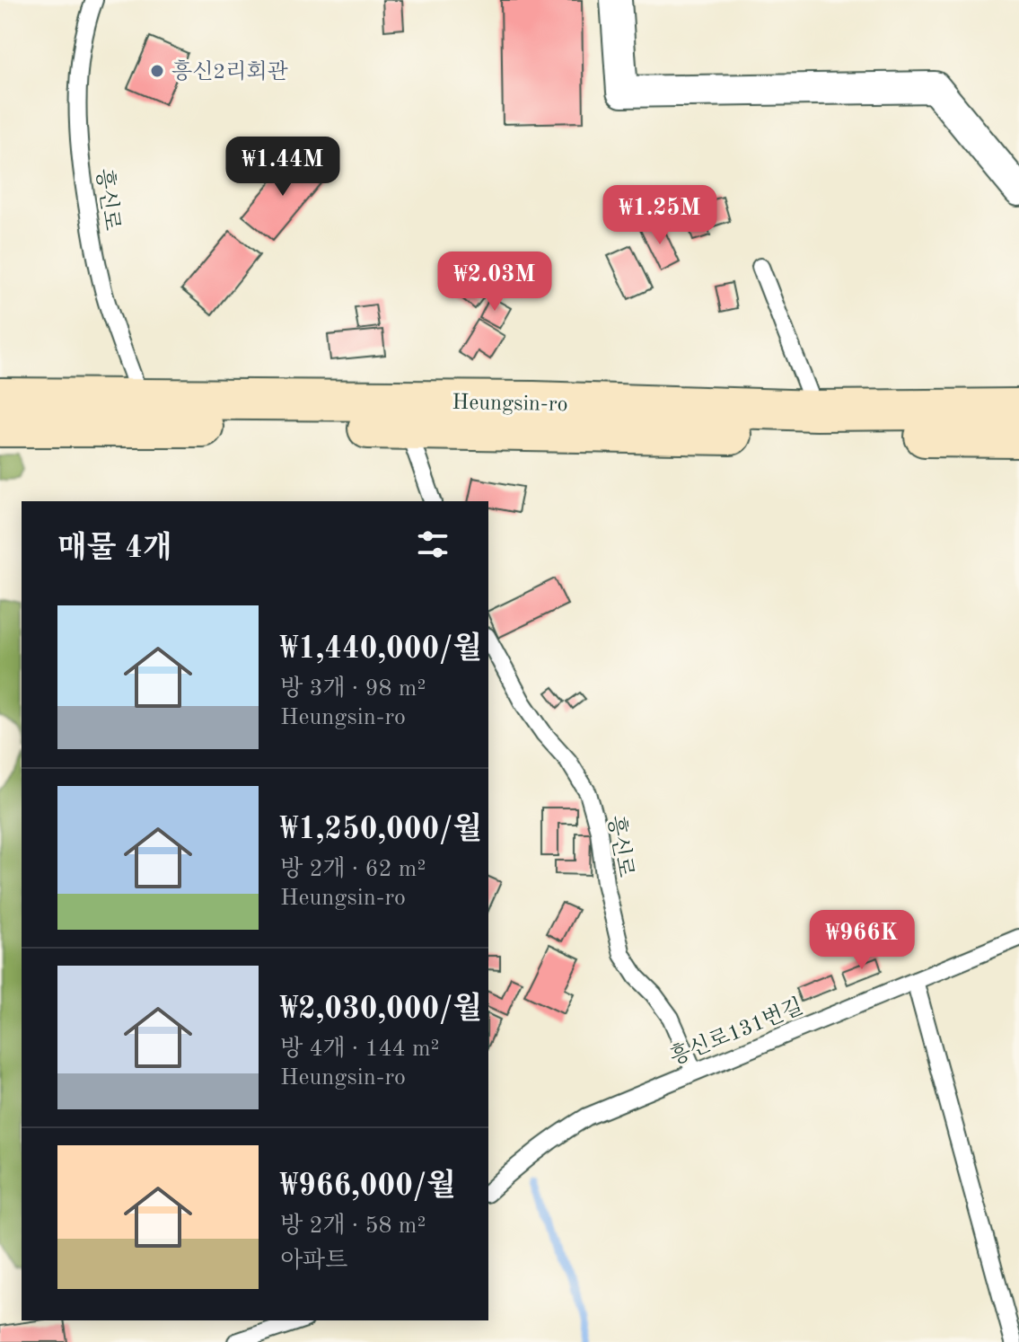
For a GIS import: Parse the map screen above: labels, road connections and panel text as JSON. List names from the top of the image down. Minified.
{"streets":{"main road":["Heungsin-ro"],"lane":["흥신로","흥신로131번길"]},"crossings":[["흥신로","Heungsin-ro"],["흥신로","흥신로131번길"]],"places":["흥신2리회관"],"page":{"price":["₩1.44M","₩1.25M","₩2.03M","₩966K"],"heading":"매물 4개","list":[{"name":"₩1,440,000/월","note":"방 3개 · 98 m² · Heungsin-ro"},{"name":"₩1,250,000/월","note":"방 2개 · 62 m² · Heungsin-ro"},{"name":"₩2,030,000/월","note":"방 4개 · 144 m² · Heungsin-ro"},{"name":"₩966,000/월","note":"방 2개 · 58 m² · 아파트"}]}}
